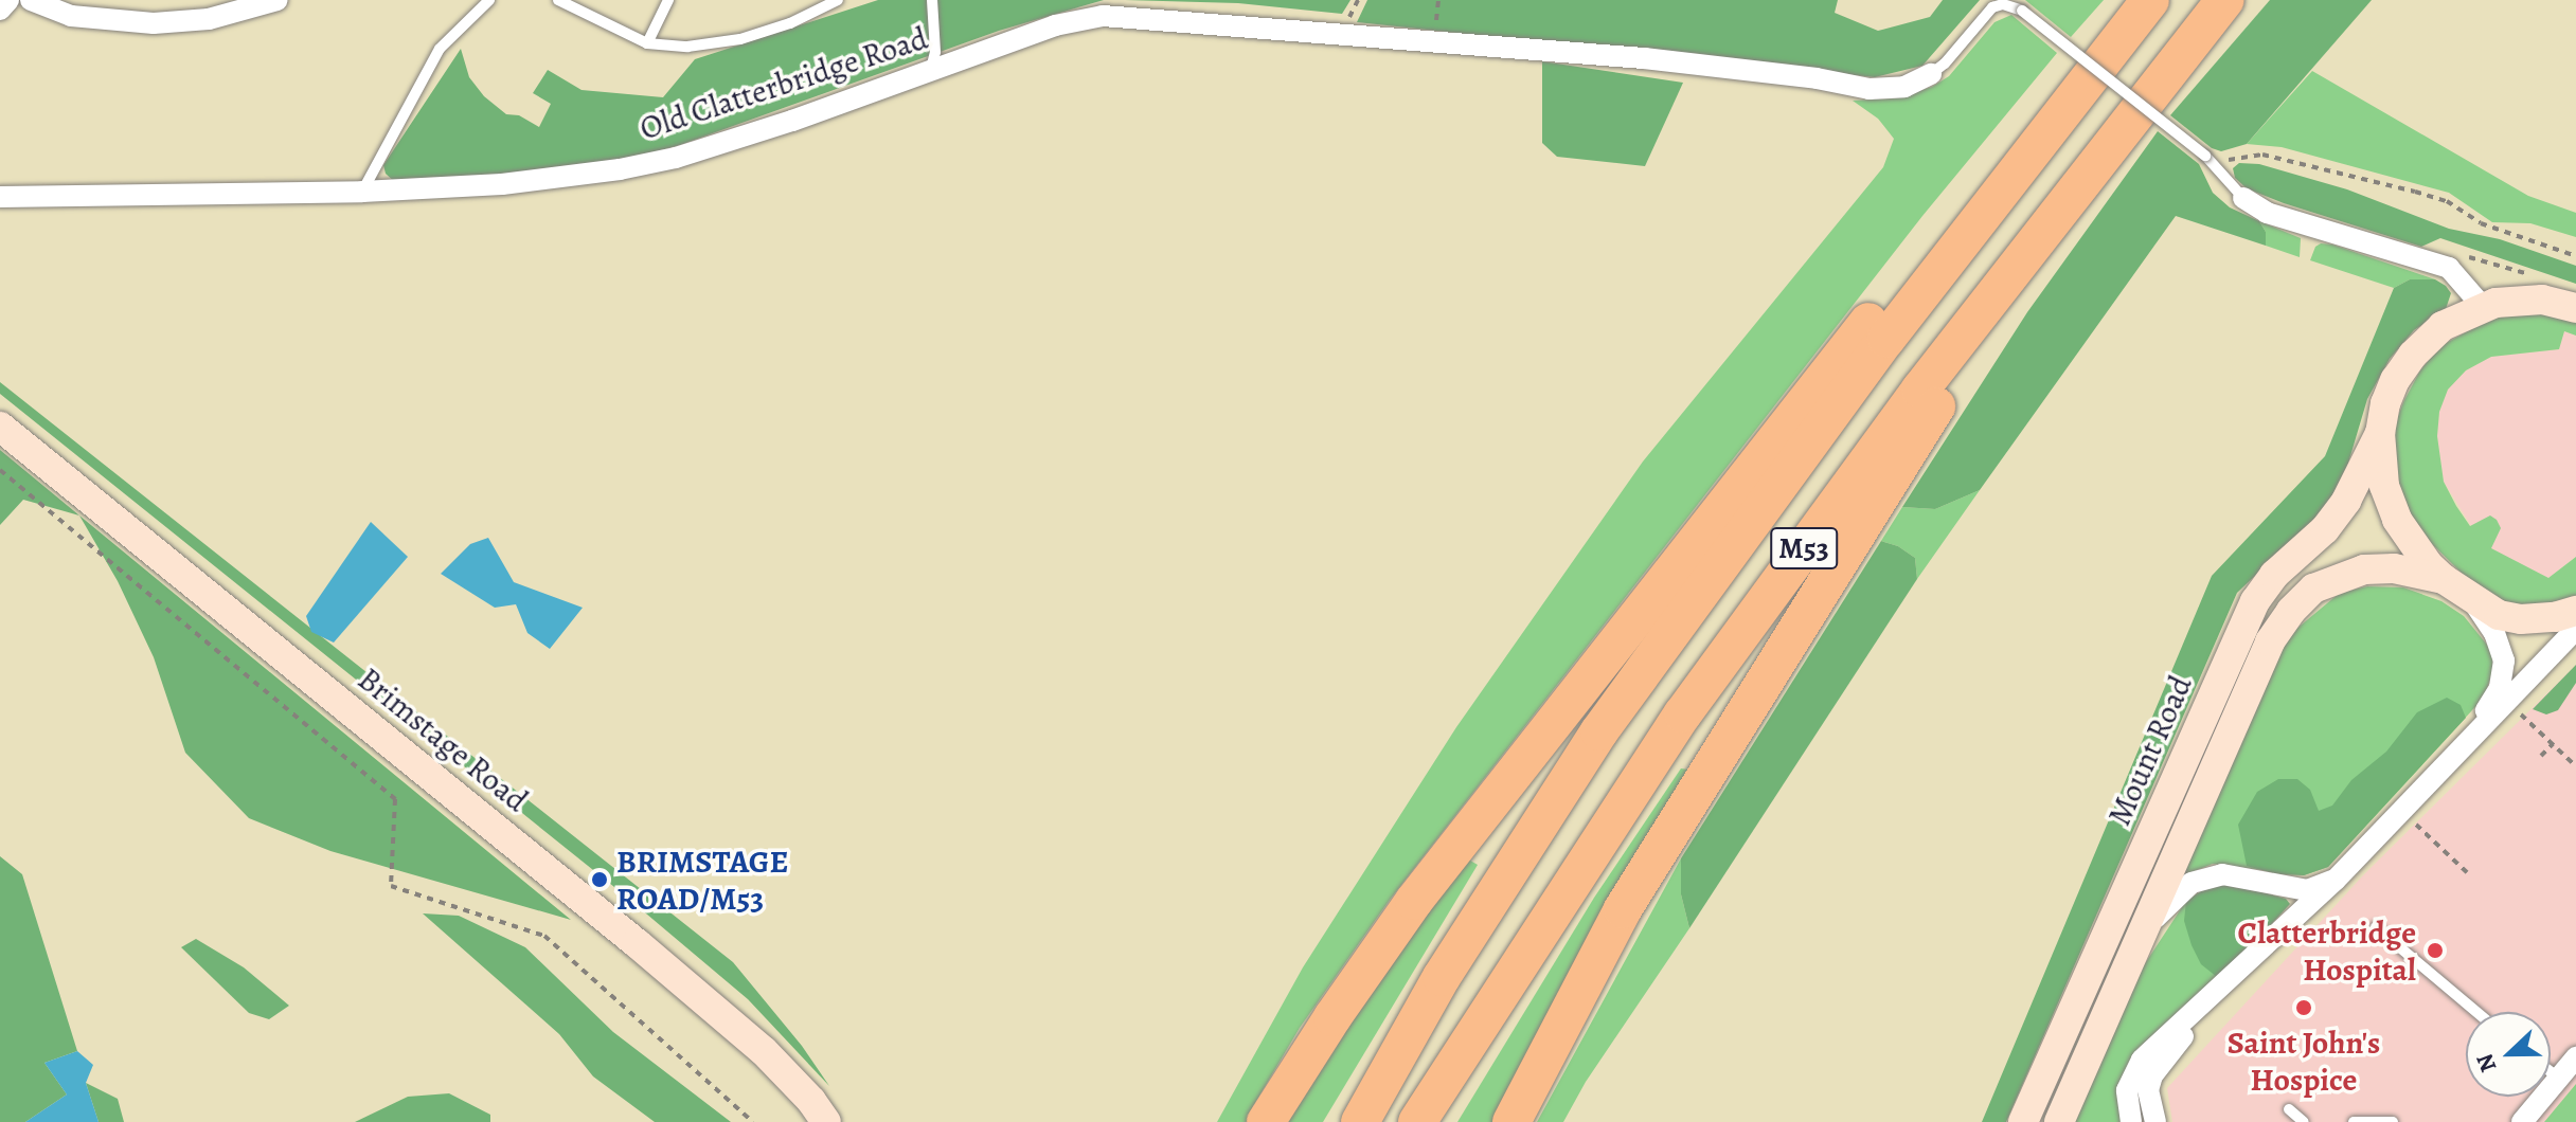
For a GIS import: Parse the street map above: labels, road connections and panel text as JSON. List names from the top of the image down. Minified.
{"streets":{"highway":["M53"],"main road":["Brimstage Road","Mount Road"],"street":["Old Clatterbridge Road"]},"places":["BRIMSTAGE ROAD/M53","Clatterbridge Hospital","Saint John's Hospice"],"north":"left"}
